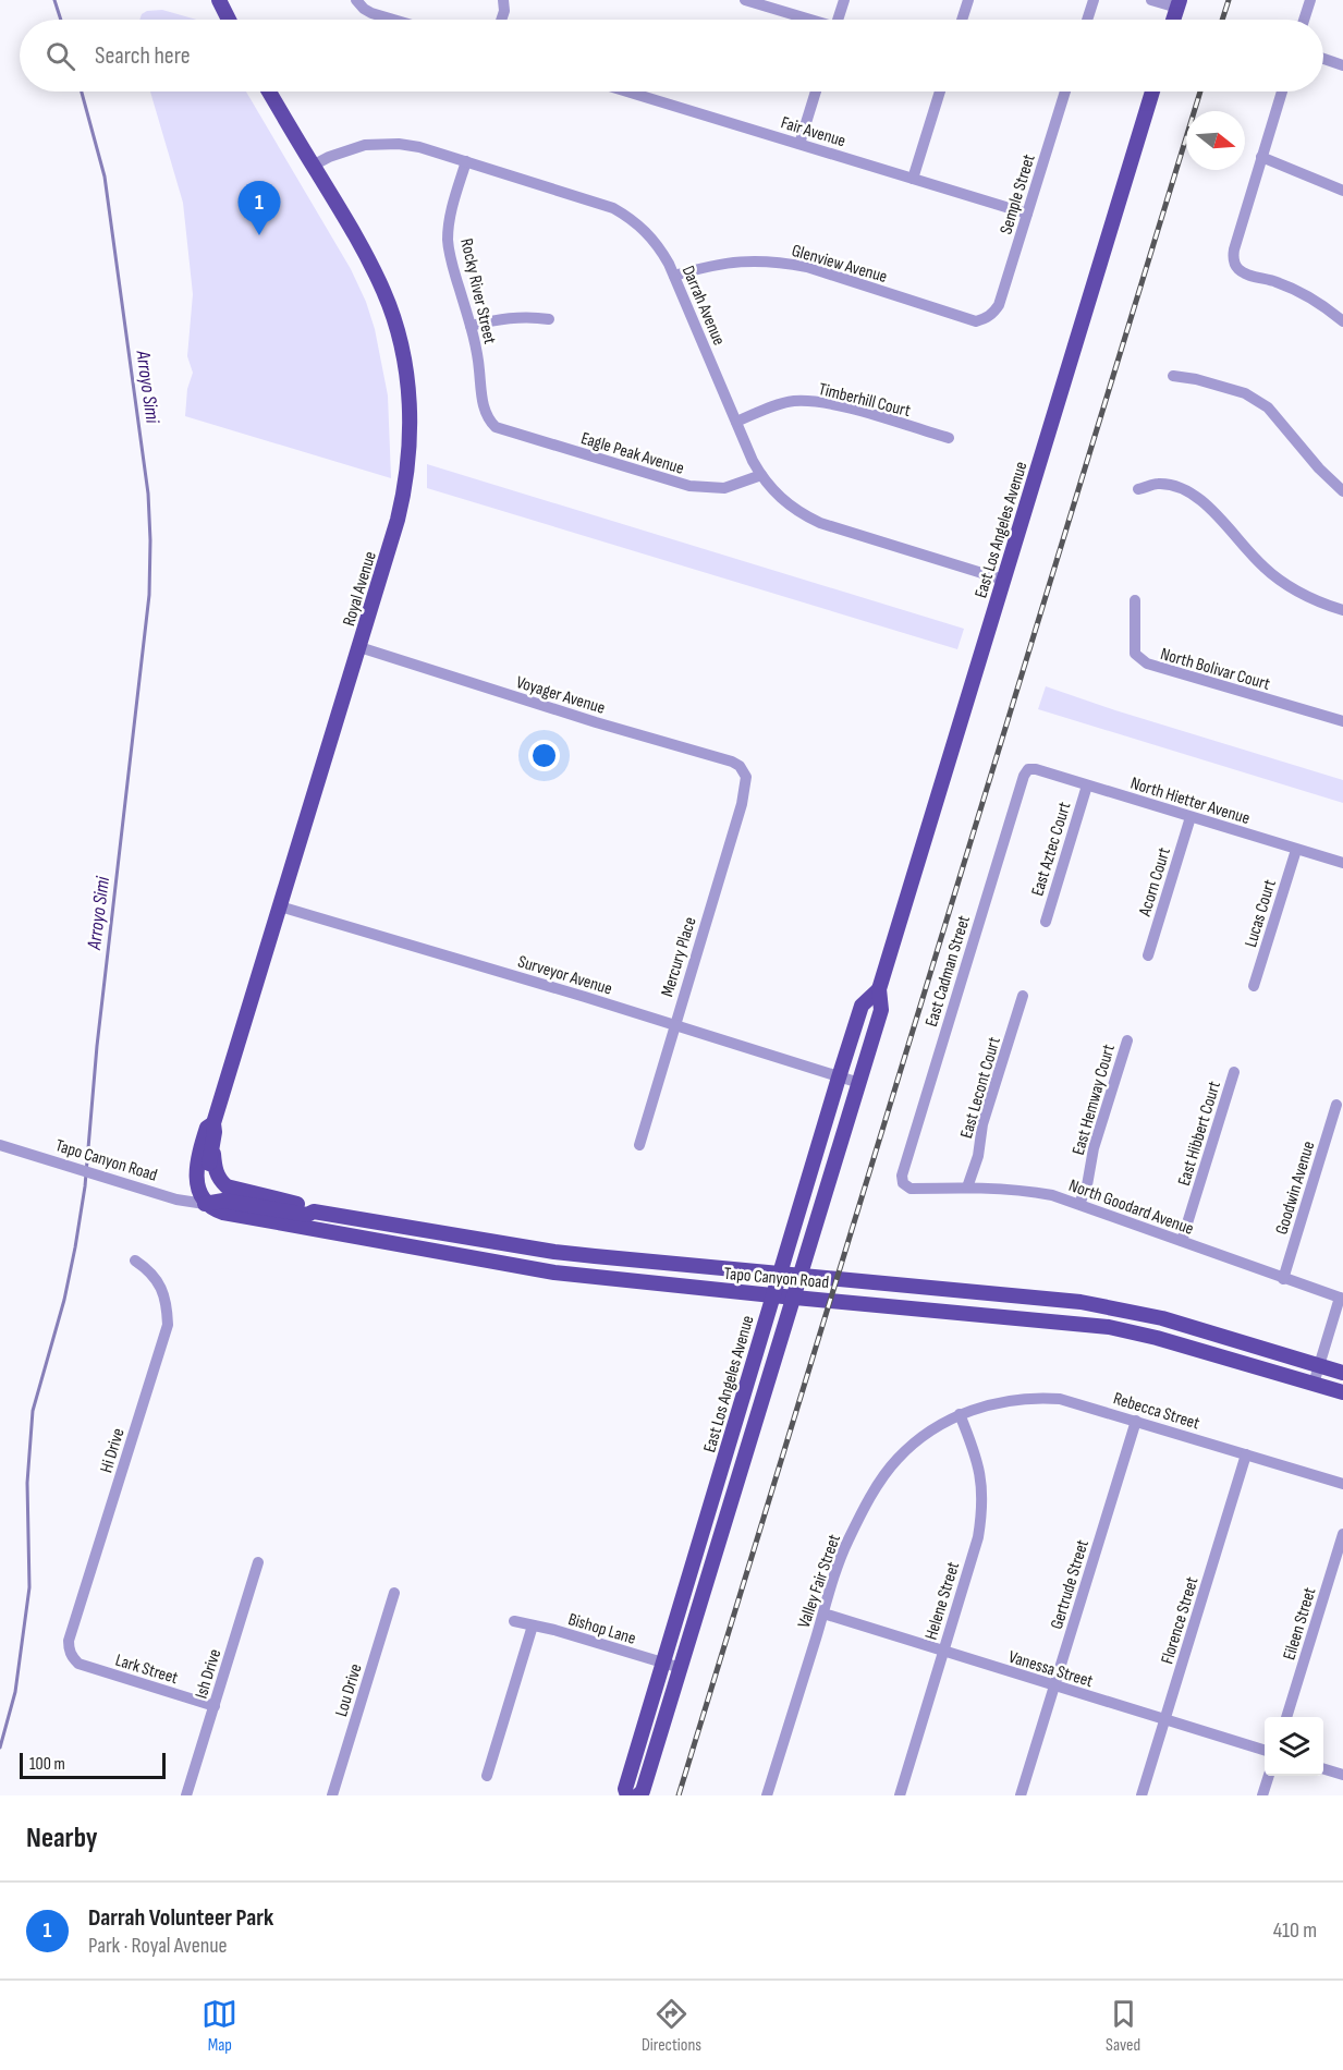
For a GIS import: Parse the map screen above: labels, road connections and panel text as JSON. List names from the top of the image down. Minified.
{"streets":{"main road":["East Los Angeles Avenue","Royal Avenue","Tapo Canyon Road"],"street":["Fair Avenue","Semple Street","Glenview Avenue","Rocky River Street","Darrah Avenue","Timberhill Court","Eagle Peak Avenue","North Bolivar Court","Voyager Avenue","North Hietter Avenue","East Aztec Court","Acorn Court","Lucas Court","Mercury Place","East Cadman Street","Surveyor Avenue","East Lecont Court","East Hemway Court","East Hibbert Court","Goodwin Avenue","North Goodard Avenue","Rebecca Street","Hi Drive","Valley Fair Street","Gertrude Street","Helene Street","Florence Street","Eileen Street","Bishop Lane","Lark Street","Vanessa Street","Ish Drive","Lou Drive"]},"crossings":[["Fair Avenue","Semple Street"],["Semple Street","Glenview Avenue"],["Glenview Avenue","Darrah Avenue"],["Rocky River Street","Darrah Avenue"],["Rocky River Street","Eagle Peak Avenue"],["Darrah Avenue","Timberhill Court"],["Darrah Avenue","Eagle Peak Avenue"],["Darrah Avenue","East Los Angeles Avenue"],["Darrah Avenue","Royal Avenue"],["East Los Angeles Avenue","Surveyor Avenue"],["East Los Angeles Avenue","Tapo Canyon Road"],["East Los Angeles Avenue","Bishop Lane"],["Royal Avenue","Voyager Avenue"],["Royal Avenue","Surveyor Avenue"],["Royal Avenue","Tapo Canyon Road"],["Voyager Avenue","Mercury Place"],["North Hietter Avenue","East Aztec Court"],["North Hietter Avenue","Acorn Court"],["North Hietter Avenue","Lucas Court"],["North Hietter Avenue","East Cadman Street"],["Mercury Place","Surveyor Avenue"],["East Cadman Street","North Goodard Avenue"],["East Lecont Court","North Goodard Avenue"],["East Hemway Court","North Goodard Avenue"],["East Hibbert Court","North Goodard Avenue"],["Goodwin Avenue","North Goodard Avenue"],["Rebecca Street","Valley Fair Street"],["Rebecca Street","Gertrude Street"],["Rebecca Street","Helene Street"],["Rebecca Street","Florence Street"],["Hi Drive","Lark Street"],["Valley Fair Street","Helene Street"],["Valley Fair Street","Vanessa Street"],["Gertrude Street","Vanessa Street"],["Helene Street","Vanessa Street"],["Florence Street","Vanessa Street"],["Lark Street","Ish Drive"]],"water":["Arroyo Simi"],"scale_bar":"100 m","north":"right","page":{"search":"Search here","pins":"1","scale":"100 m","heading":"Nearby","list":[{"mark":"1","name":"Darrah Volunteer Park","note":"Park · Royal Avenue","value":"410 m"}],"nav":["Map","Directions","Saved"]}}
